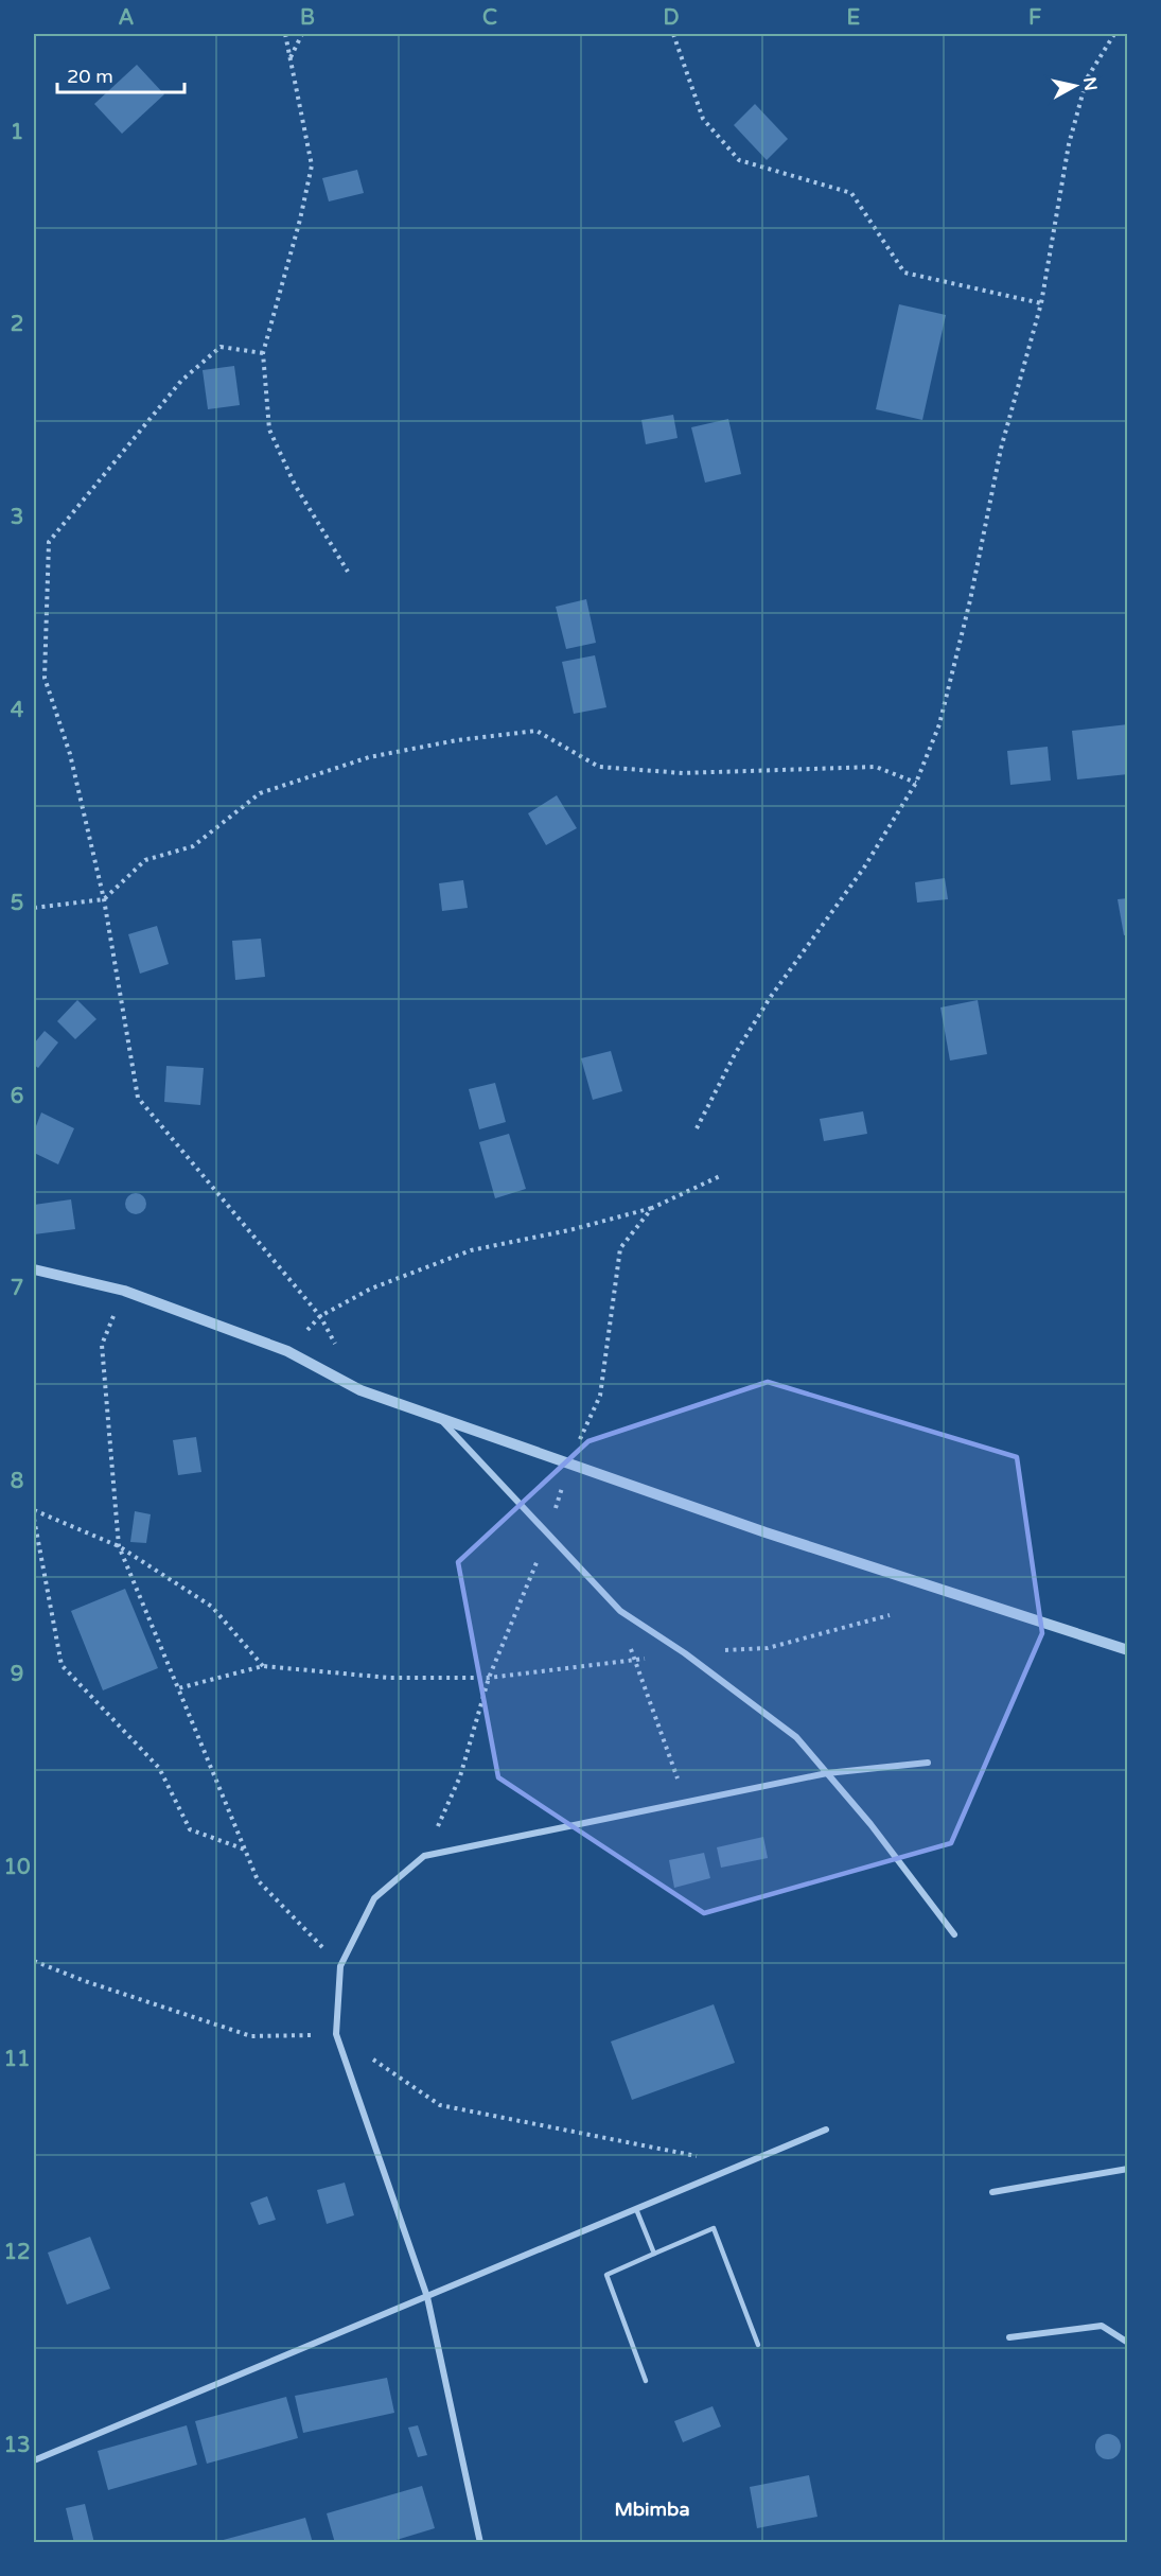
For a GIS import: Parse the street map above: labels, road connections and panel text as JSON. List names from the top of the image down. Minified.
{"districts":["Mbimba"],"scale_bar":"20 m","north":"right","grid":{"columns":["A","B","C","D","E","F"],"rows":["1","2","3","4","5","6","7","8","9","10","11","12","13"]}}
